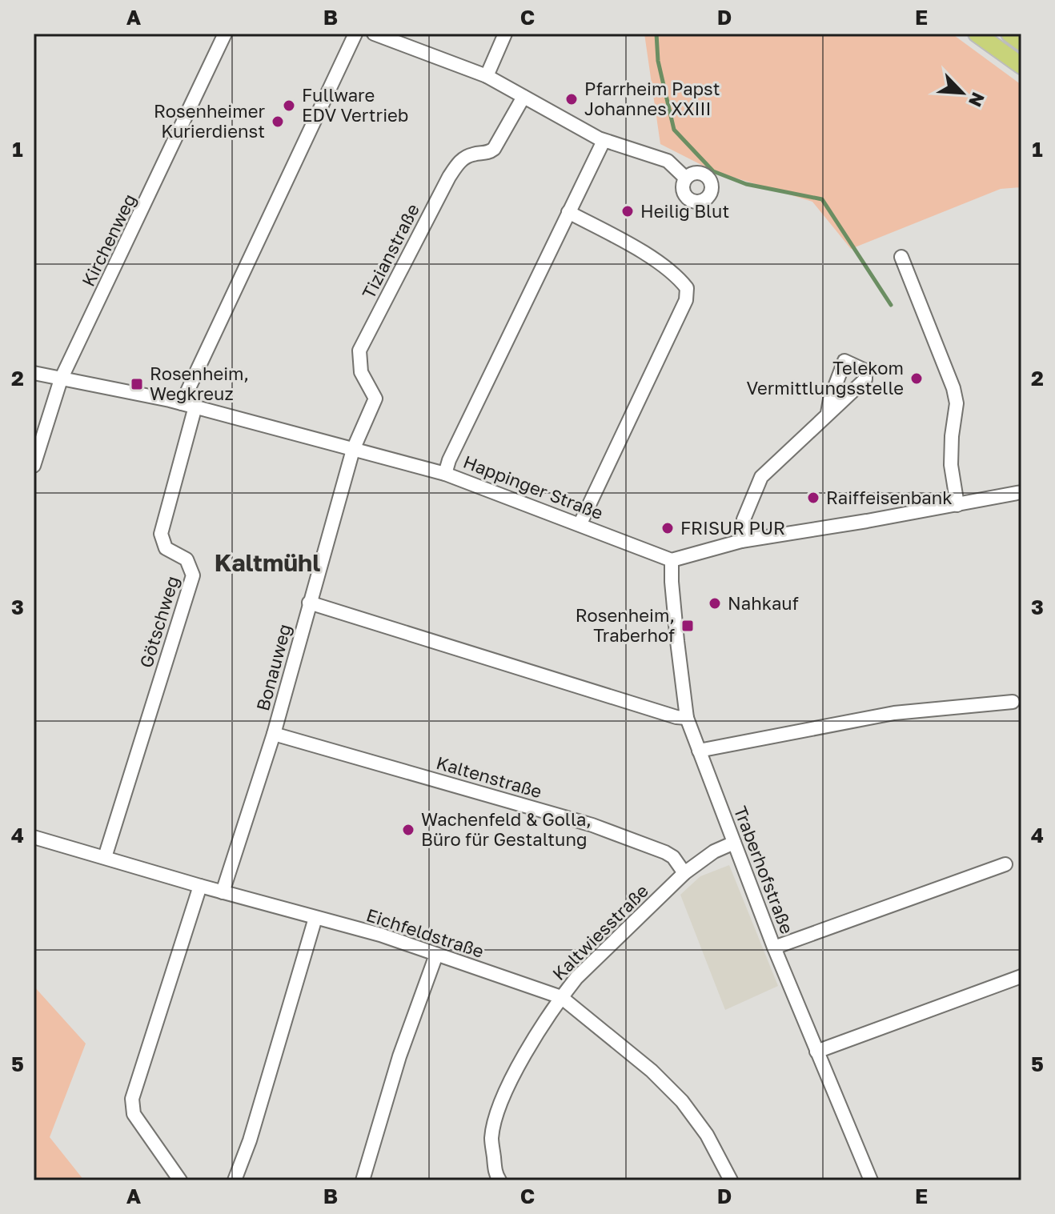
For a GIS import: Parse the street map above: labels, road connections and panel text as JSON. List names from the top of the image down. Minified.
{"streets":{"street":["Kirchenweg","Tizianstraße","Happinger Straße","Götschweg","Bonauweg","Kaltenstraße","Traberhofstraße","Kaltwiesstraße","Eichfeldstraße"]},"crossings":[["Kirchenweg","Happinger Straße"],["Tizianstraße","Happinger Straße"],["Tizianstraße","Bonauweg"],["Happinger Straße","Götschweg"],["Happinger Straße","Bonauweg"],["Happinger Straße","Traberhofstraße"],["Götschweg","Eichfeldstraße"],["Bonauweg","Kaltenstraße"],["Bonauweg","Eichfeldstraße"],["Kaltenstraße","Kaltwiesstraße"],["Traberhofstraße","Kaltwiesstraße"],["Kaltwiesstraße","Eichfeldstraße"]],"districts":["Kaltmühl"],"places":{"other":["Pfarrheim Papst Johannes XXIII","Fullware EDV Vertrieb","Rosenheimer Kurierdienst","Heilig Blut","Telekom Vermittlungsstelle","Raiffeisenbank","FRISUR PUR","Nahkauf","Wachenfeld & Golla, Büro für Gestaltung"],"transit":["Rosenheim, Wegkreuz","Rosenheim, Traberhof"]},"north":"bottom right","grid":{"columns":["A","B","C","D","E"],"rows":["1","2","3","4","5"]}}
